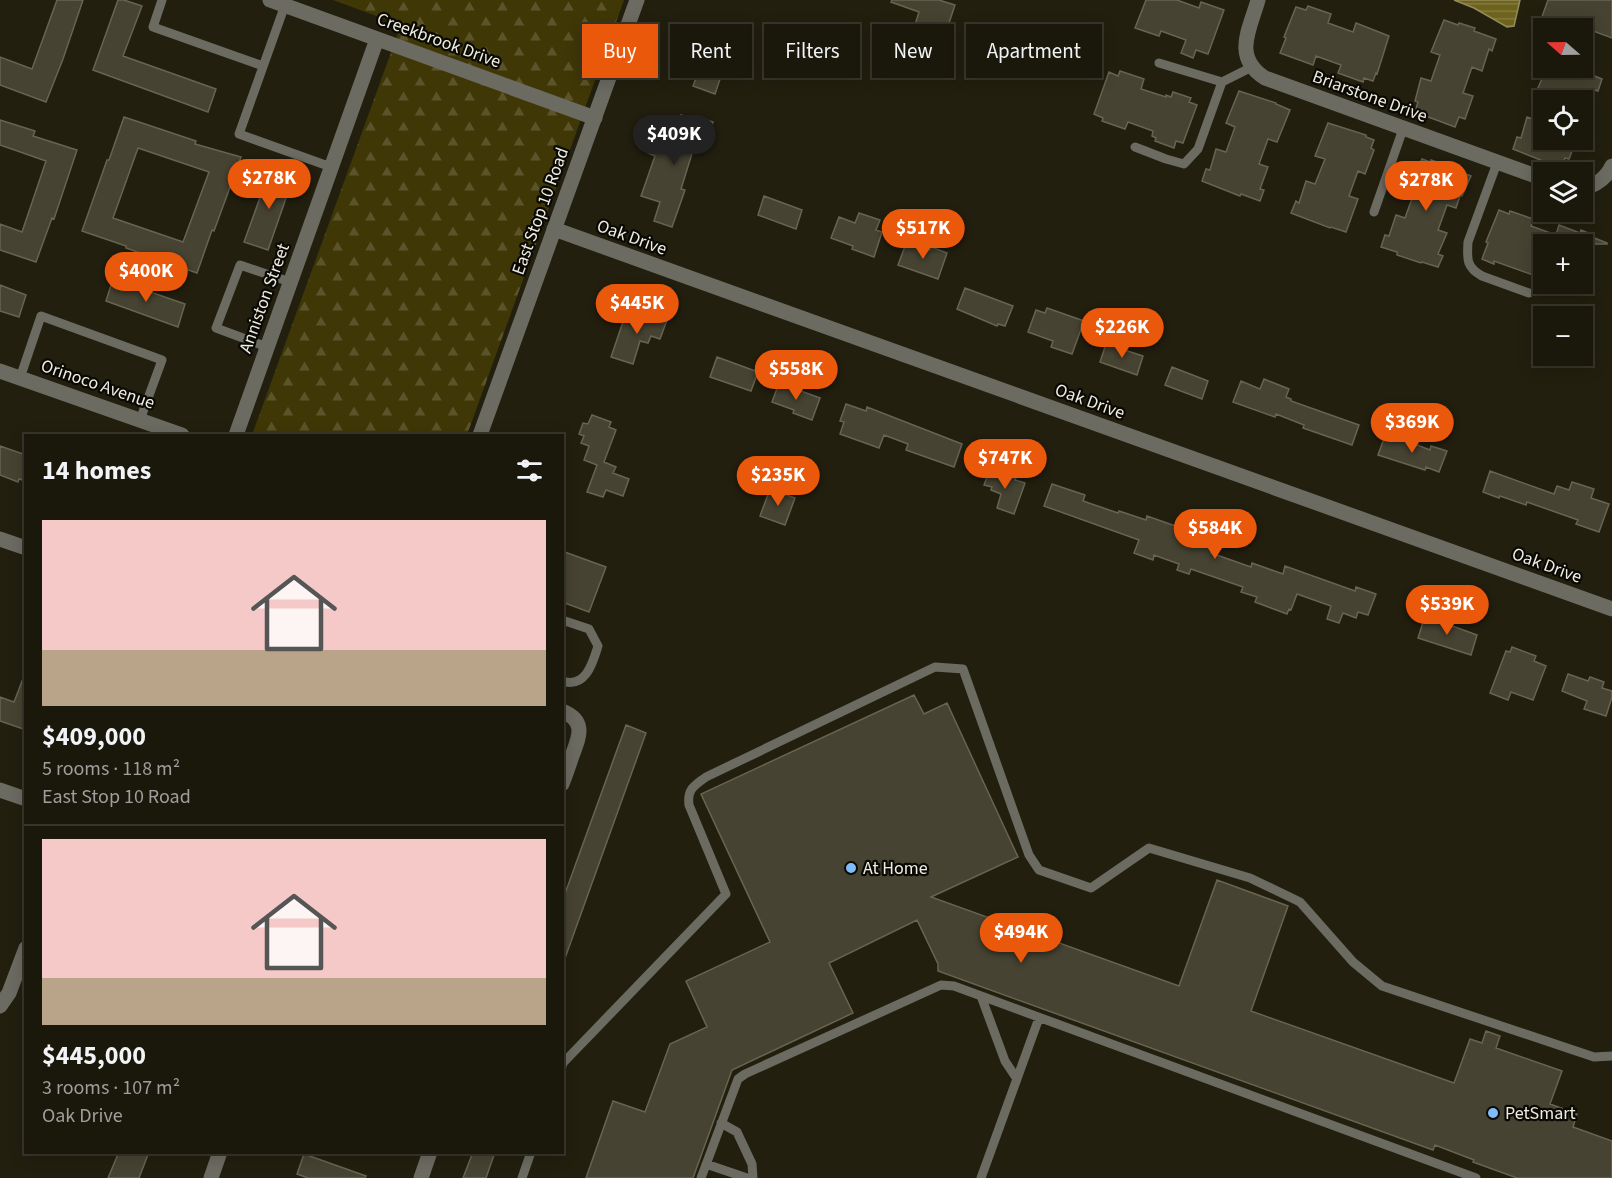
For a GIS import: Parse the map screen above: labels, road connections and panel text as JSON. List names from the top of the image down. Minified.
{"streets":{"street":["Creekbrook Drive","Briarstone Drive","East Stop 10 Road","Oak Drive","Anniston Street","Orinoco Avenue"]},"crossings":[["Creekbrook Drive","East Stop 10 Road"],["Creekbrook Drive","Anniston Street"],["East Stop 10 Road","Oak Drive"]],"places":["At Home","PetSmart"],"north":"left","page":{"map_buttons":["+","−"],"chip":["Buy","Rent","Filters","New","Apartment"],"price":["$409K","$278K","$278K","$517K","$400K","$445K","$226K","$558K","$369K","$747K","$235K","$584K","$539K","$494K"],"heading":"14 homes","list":[{"name":"$409,000","note":"5 rooms · 118 m² · East Stop 10 Road"},{"name":"$445,000","note":"3 rooms · 107 m² · Oak Drive"}]}}
